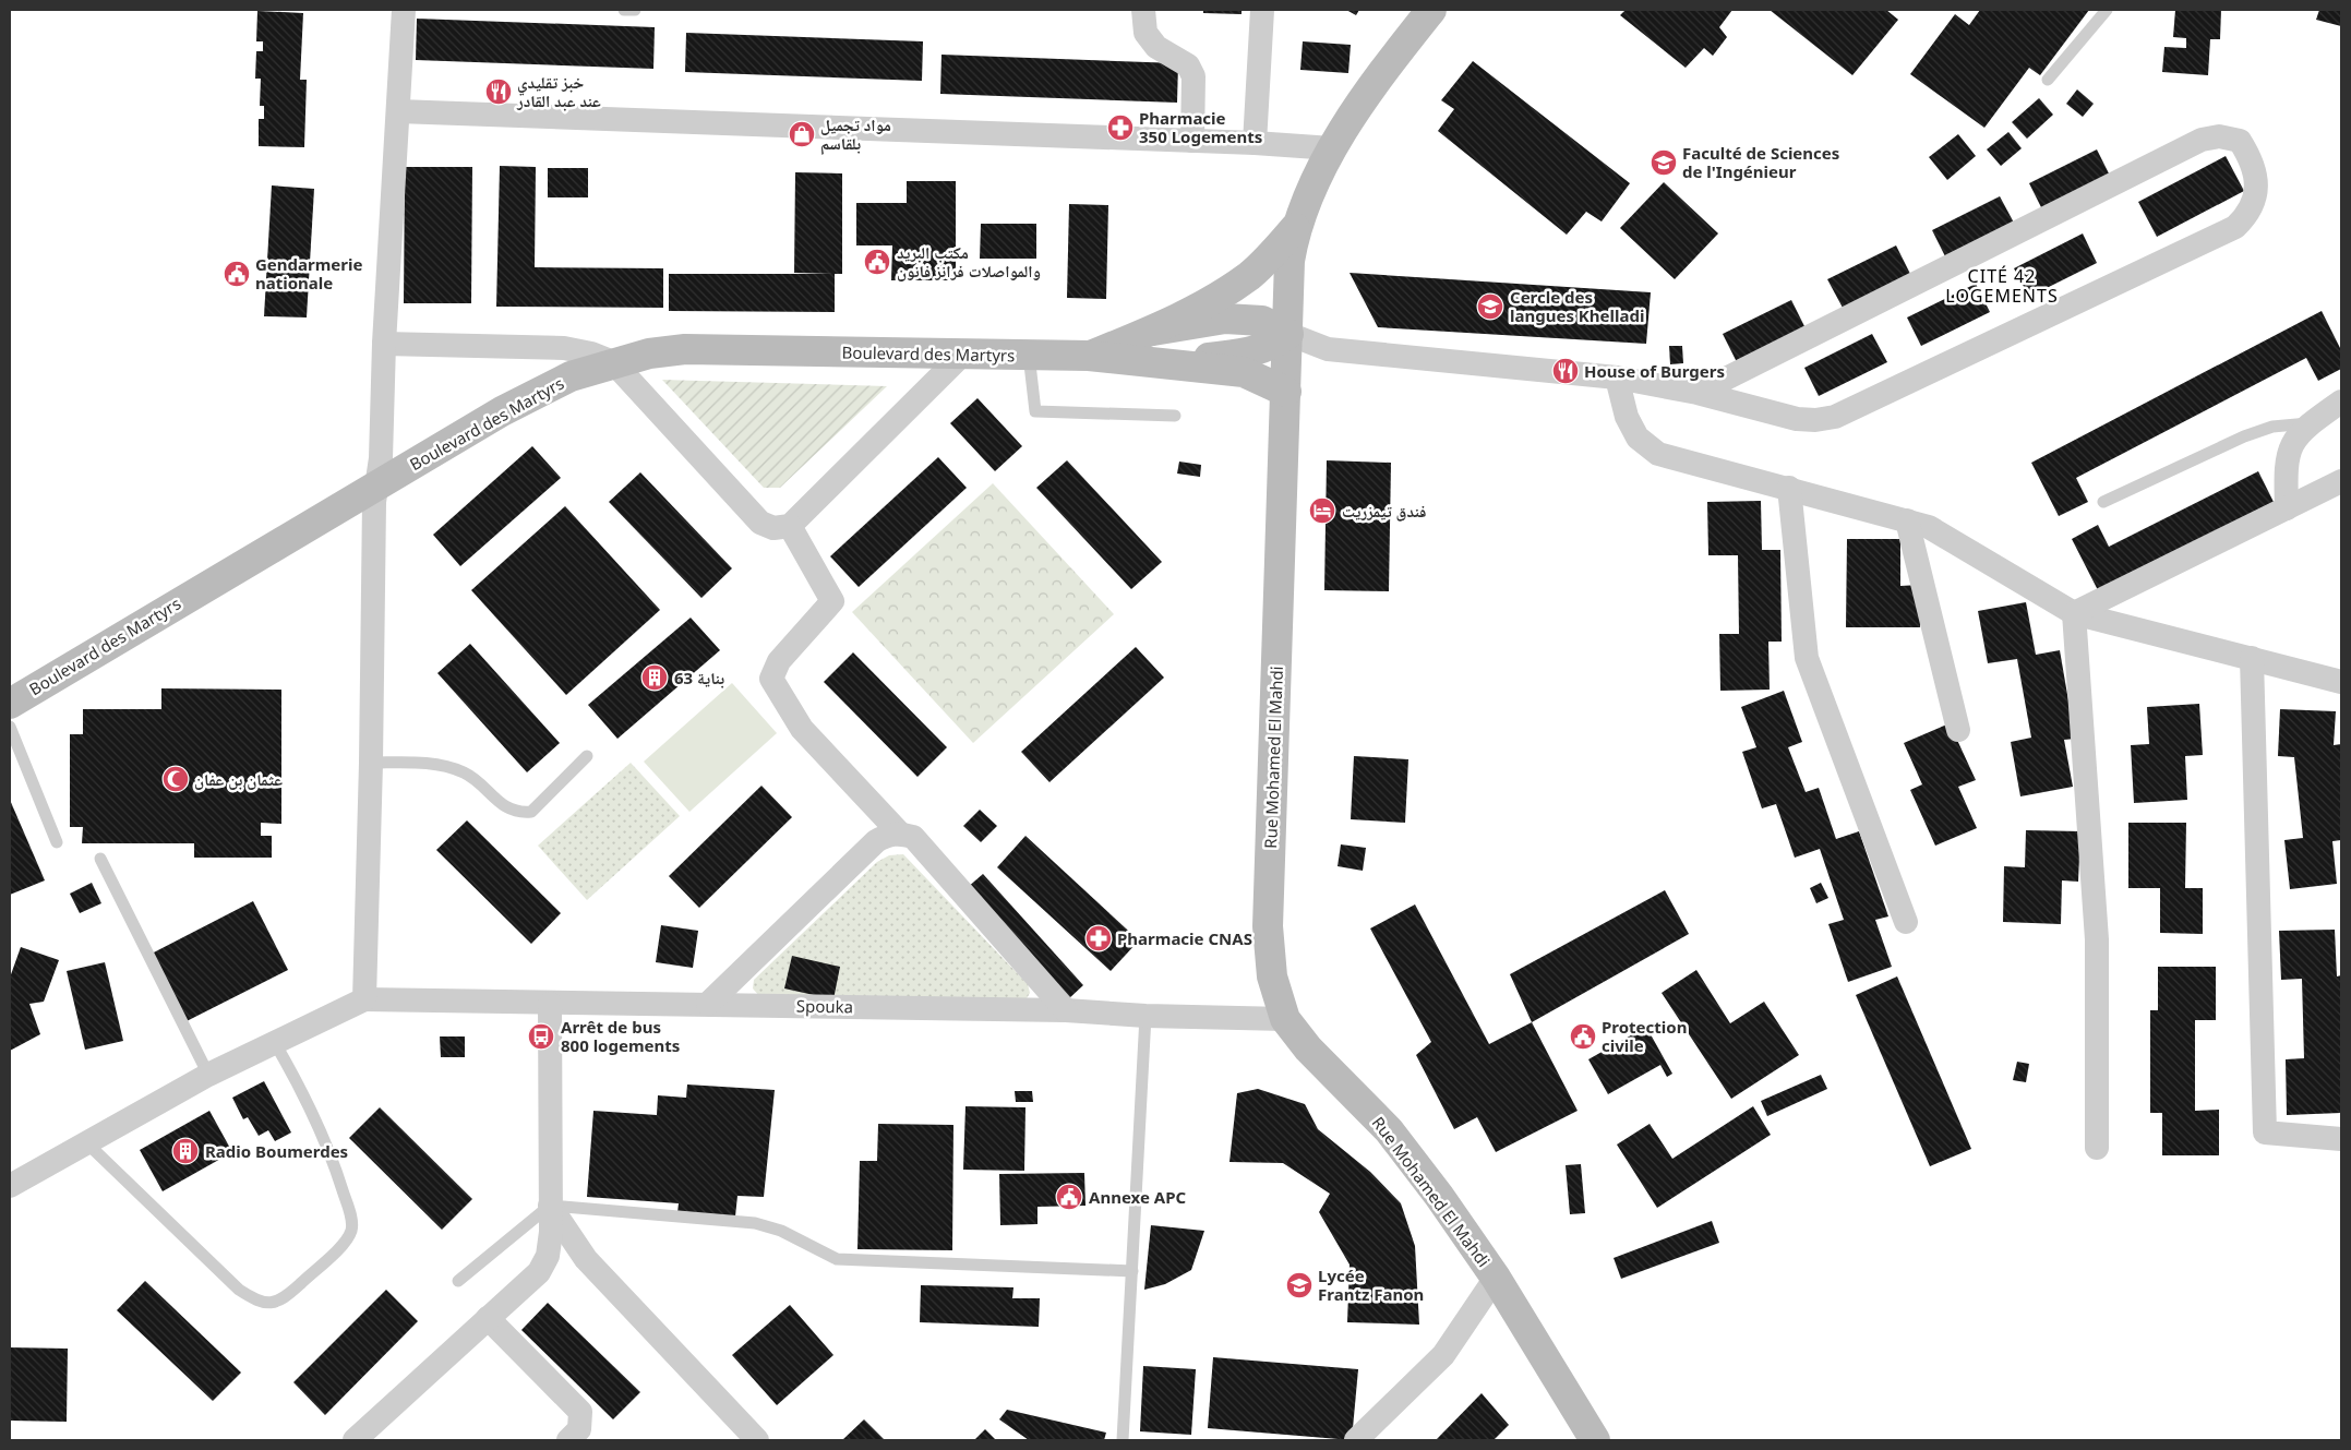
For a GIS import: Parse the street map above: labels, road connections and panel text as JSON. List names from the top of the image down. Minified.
{"streets":{"street":["Boulevard des Martyrs","Rue Mohamed El Mahdi","Spouka"]},"crossings":[["Rue Mohamed El Mahdi","Spouka"]],"districts":["CITÉ 42 LOGEMENTS"],"places":{"restaurant":["خبز تقليدي عند عبد القادر","House of Burgers"],"pharmacy":["Pharmacie 350 Logements","Pharmacie CNAS"],"shop":["مواد تجميل بلقاسم"],"school or university":["Faculté de Sciences de l'Ingénieur","Cercle des langues Khelladi","Lycée Frantz Fanon"],"public building":["مكتب البريد والمواصلات فرانز فانون","Gendarmerie nationale","Protection civile","Annexe APC"],"hotel":["فندق تيمزريت"],"building":["بناية 63","Radio Boumerdes"],"mosque":["عثمان بن عفان"],"bus stop":["Arrêt de bus 800 logements"]}}
